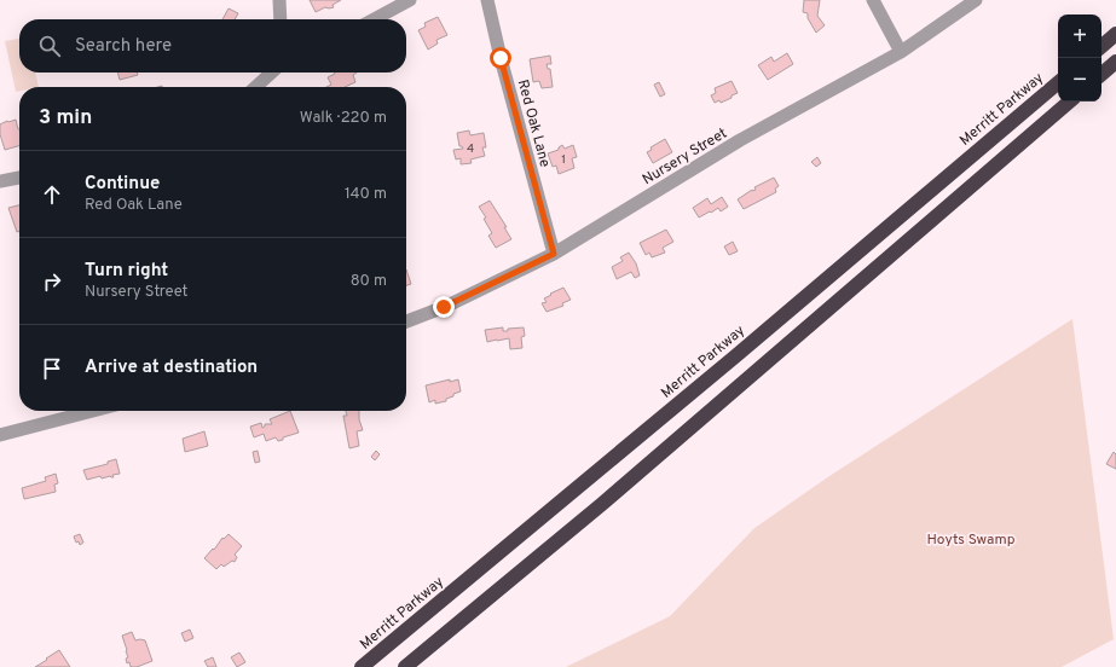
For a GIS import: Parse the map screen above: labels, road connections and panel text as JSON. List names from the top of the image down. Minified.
{"streets":{"highway":["Merritt Parkway"],"street":["Red Oak Lane","Nursery Street"]},"crossings":[["Red Oak Lane","Nursery Street"]],"parks":["Hoyts Swamp"],"house_numbers":["4","1"],"page":{"map_buttons":["+","−"],"search":"Search here","heading":["3 min","Walk · 220 m"],"list":[["Continue","Red Oak Lane","140 m"],["Turn right","Nursery Street","80 m"],"Arrive at destination"]}}
